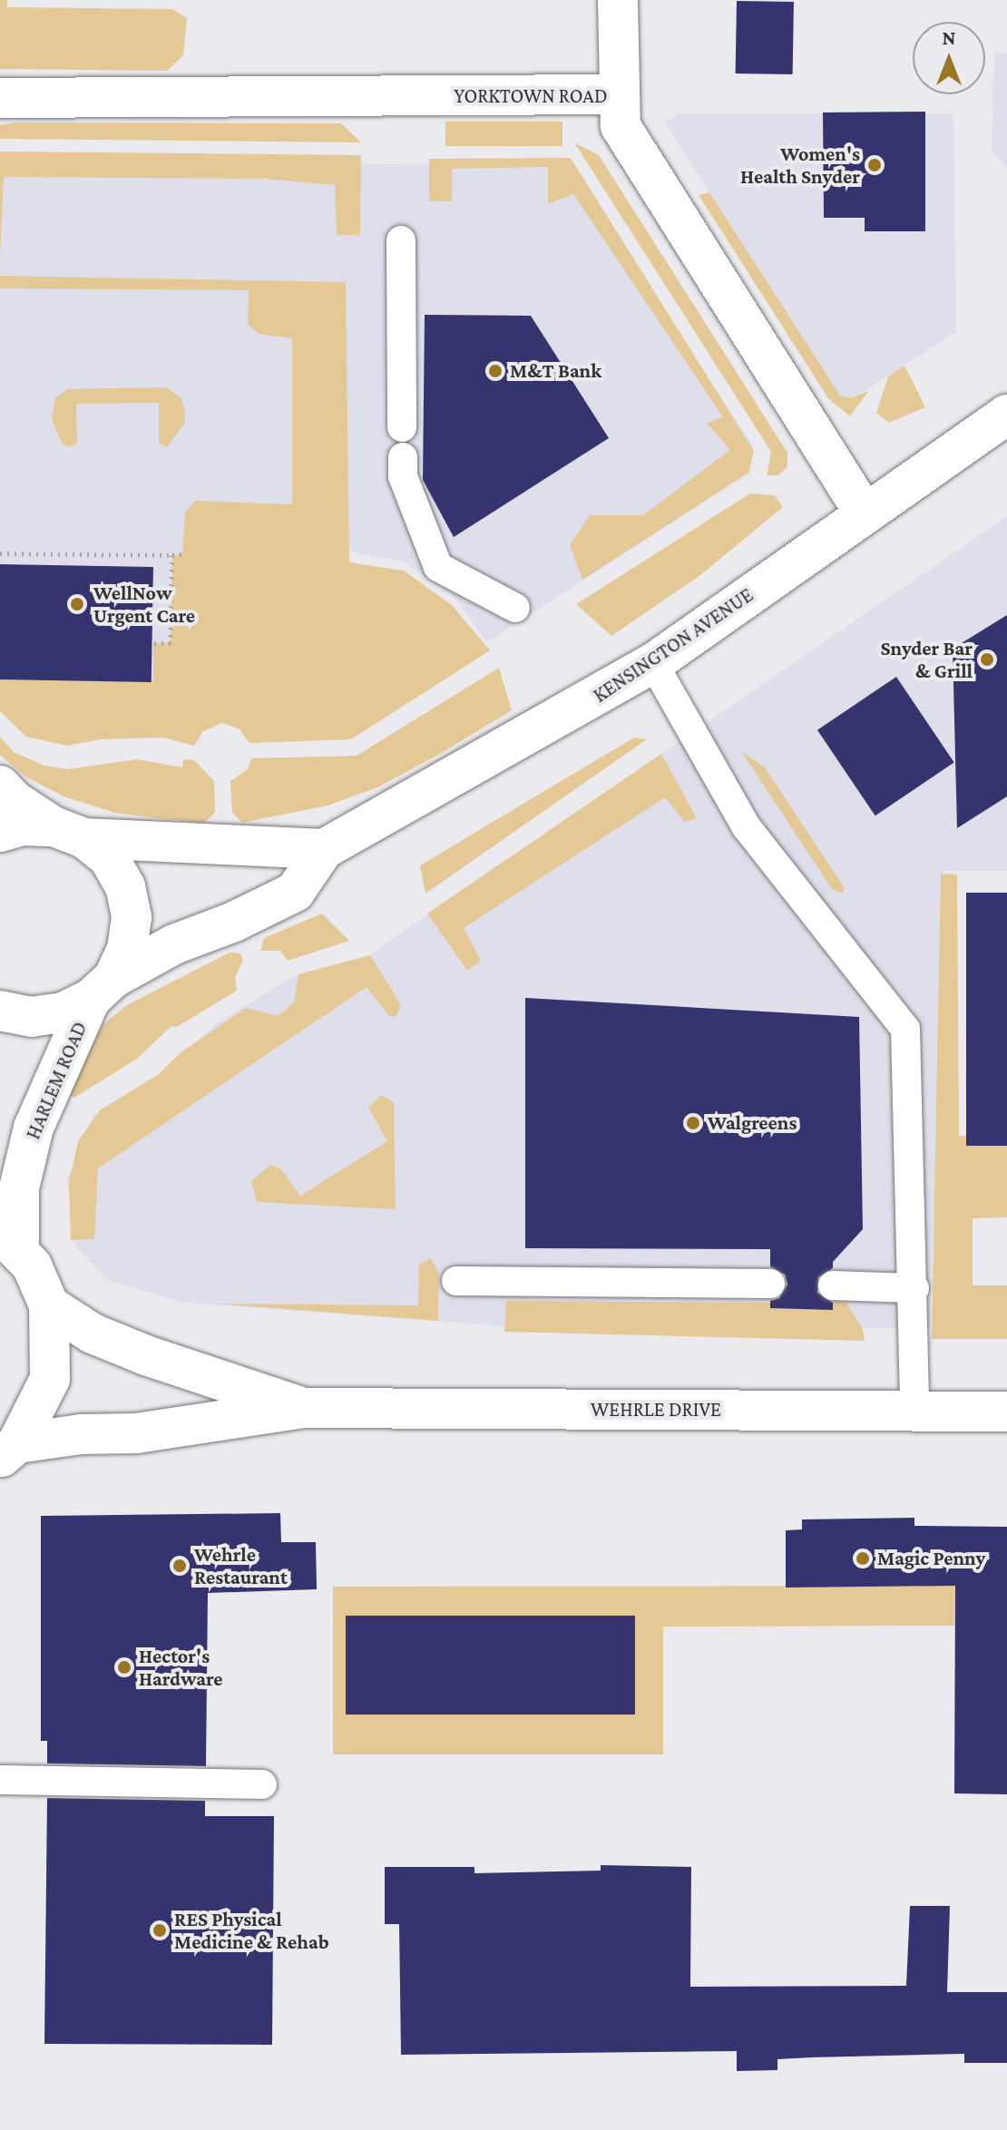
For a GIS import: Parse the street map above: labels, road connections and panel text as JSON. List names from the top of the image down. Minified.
{"streets":{"street":["YORKTOWN ROAD","KENSINGTON AVENUE","HARLEM ROAD","WEHRLE DRIVE"]},"crossings":[["YORKTOWN ROAD","KENSINGTON AVENUE"],["KENSINGTON AVENUE","HARLEM ROAD"]],"places":["Women's Health Snyder","M&T Bank","WellNow Urgent Care","Snyder Bar & Grill","Walgreens","Magic Penny","Wehrle Restaurant","Hector's Hardware","RES Physical Medicine & Rehab"],"north":"top"}
